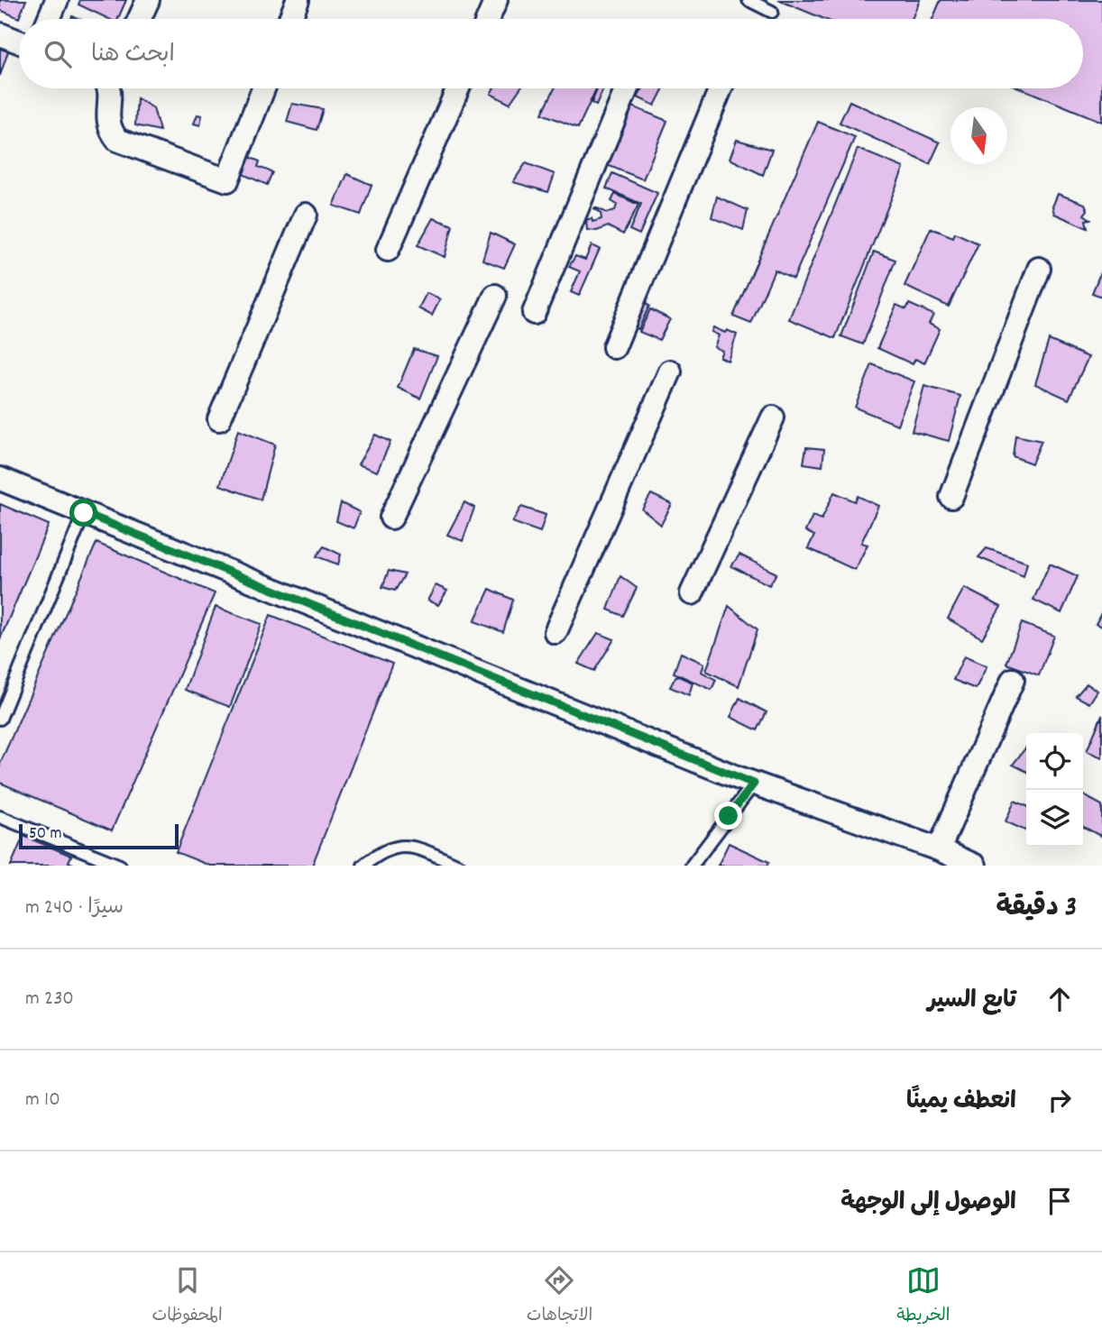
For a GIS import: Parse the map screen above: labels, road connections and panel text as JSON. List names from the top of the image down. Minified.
{"scale_bar":"50 m","north":"bottom","page":{"search":"ابحث هنا","scale":"50 m","heading":["3 دقيقة","سيرًا · 240 m"],"list":[["تابع السير","230 m"],["انعطف يمينًا","10 m"],"الوصول إلى الوجهة"],"nav":["الخريطة","الاتجاهات","المحفوظات"]}}
